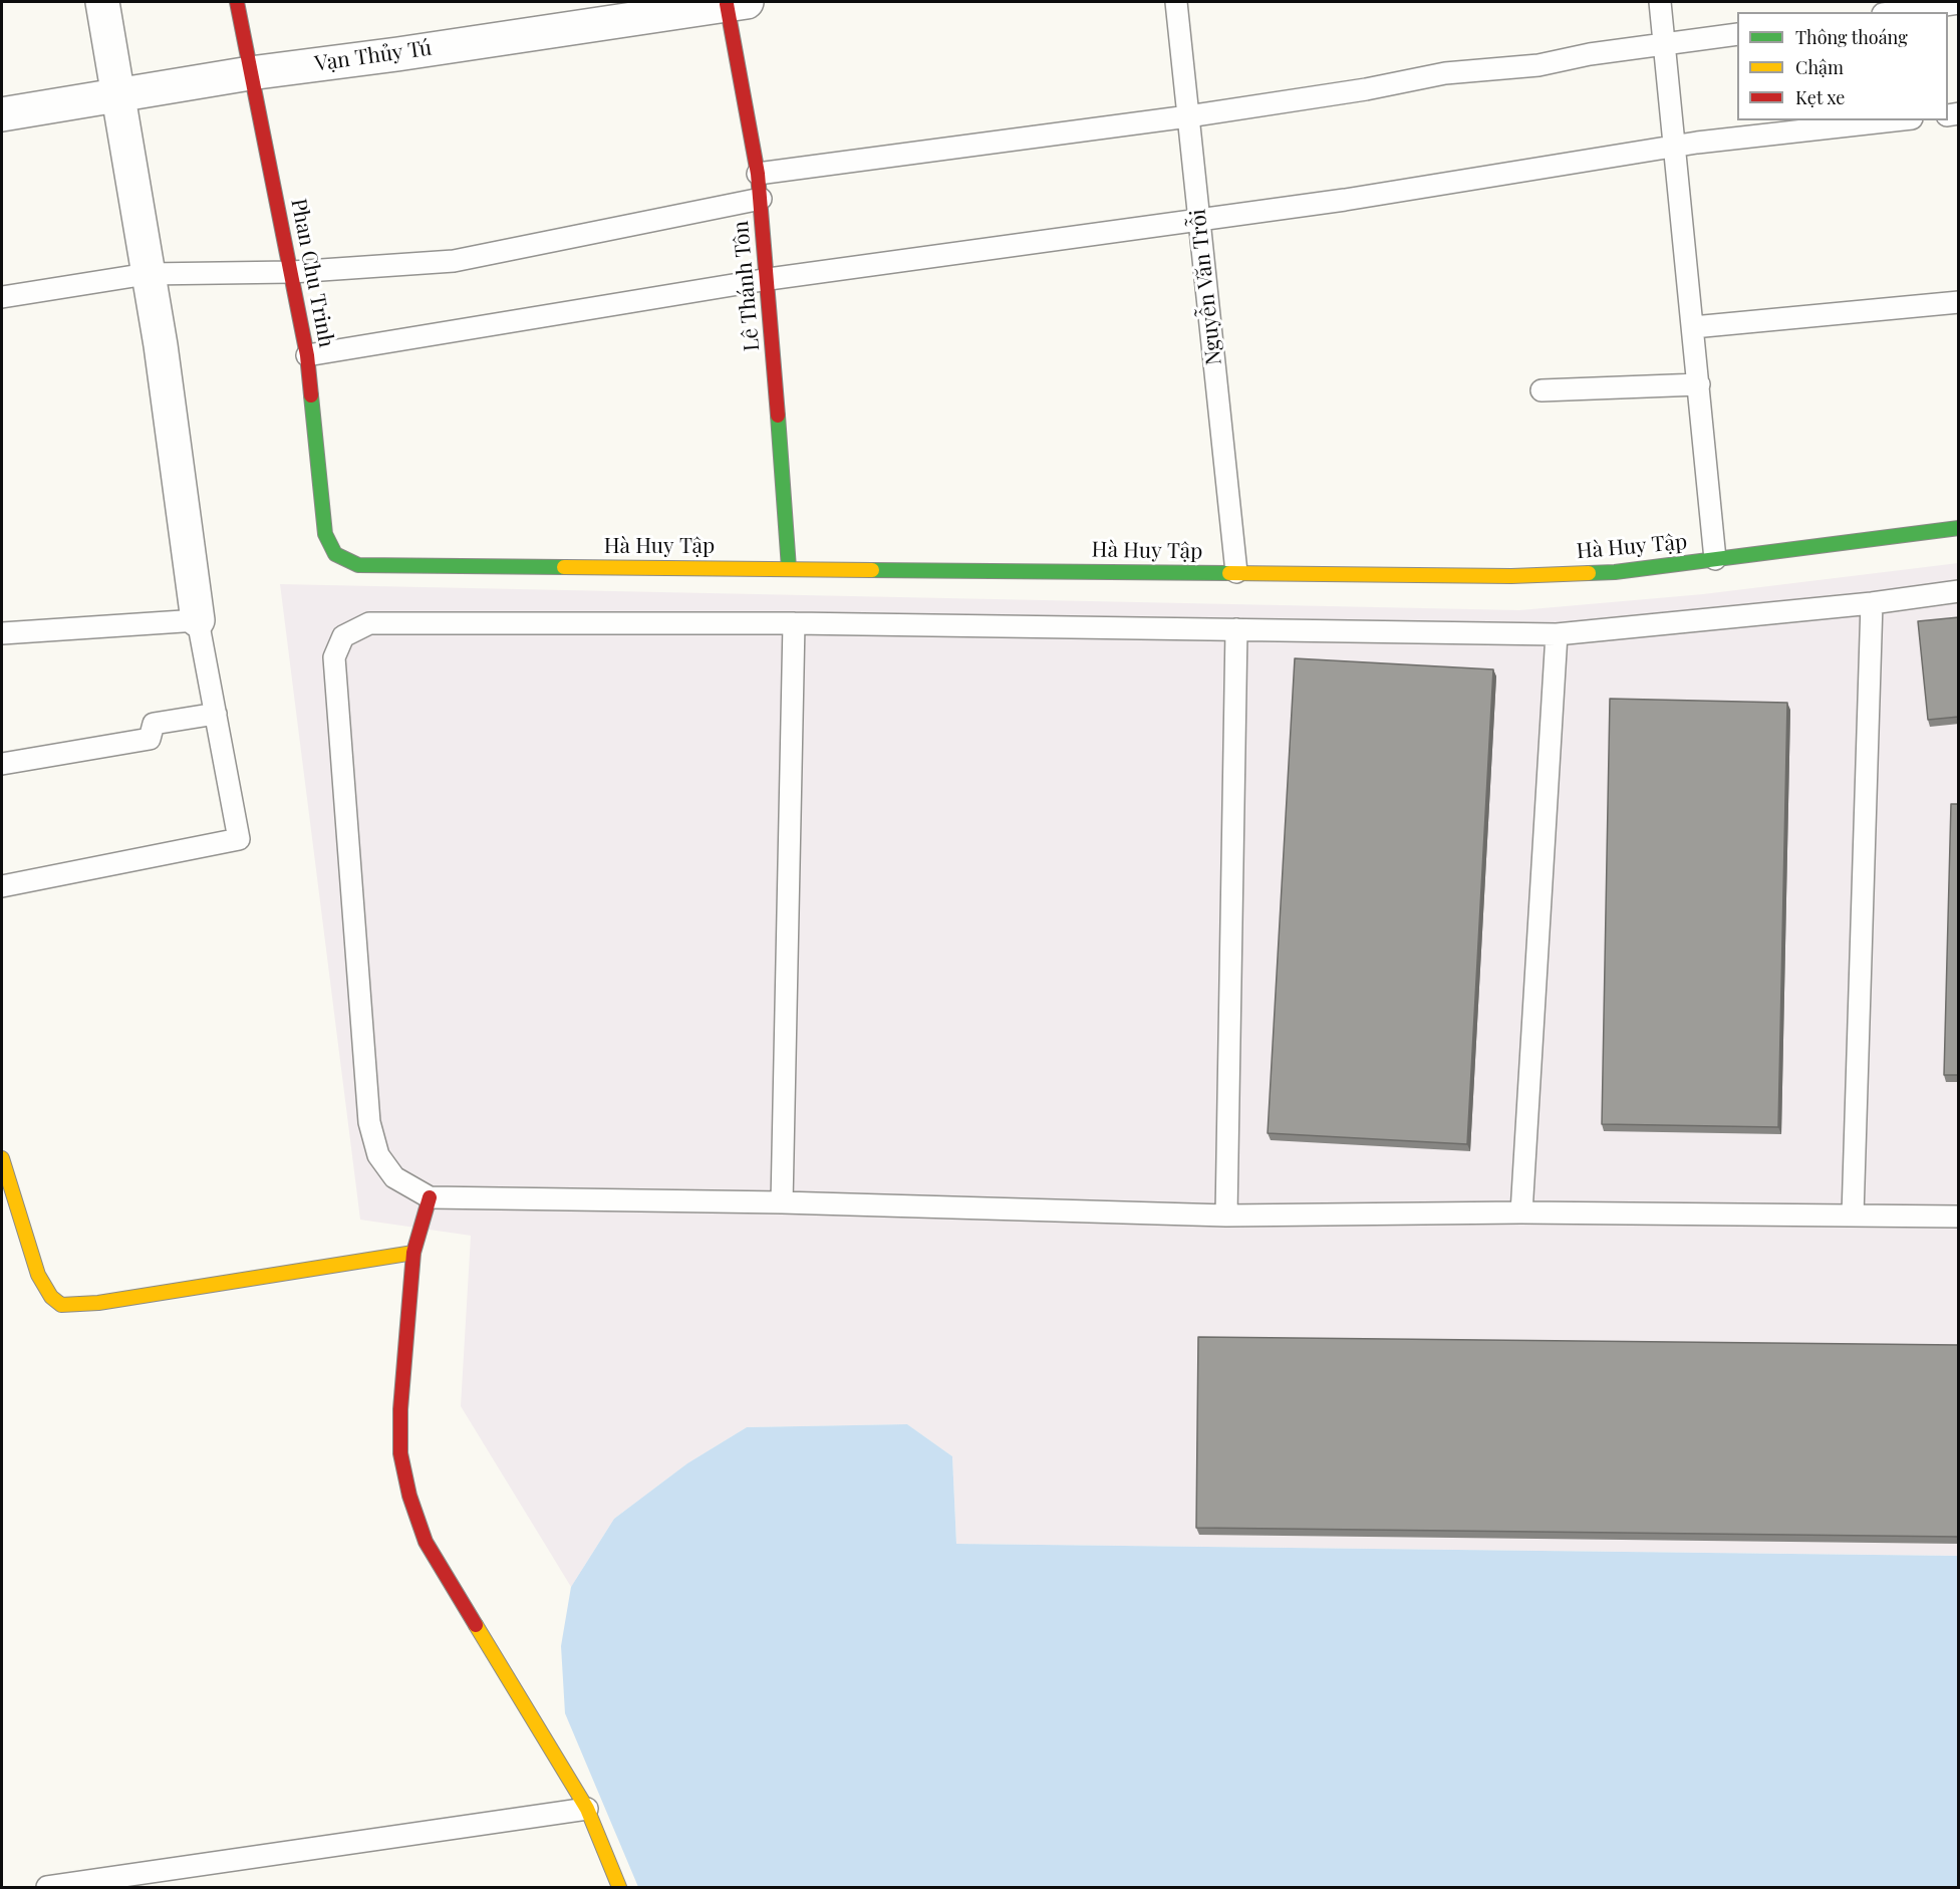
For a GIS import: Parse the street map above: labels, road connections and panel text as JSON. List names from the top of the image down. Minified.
{"streets":{"street":["Vạn Thủy Tú","Phan Chu Trinh","Lê Thánh Tôn","Hà Huy Tập"],"lane":["Nguyễn Văn Trỗi"]},"crossings":[["Vạn Thủy Tú","Phan Chu Trinh"],["Vạn Thủy Tú","Lê Thánh Tôn"],["Phan Chu Trinh","Hà Huy Tập"],["Lê Thánh Tôn","Hà Huy Tập"],["Nguyễn Văn Trỗi","Hà Huy Tập"]],"legend":["Thông thoáng","Chậm","Kẹt xe"]}
